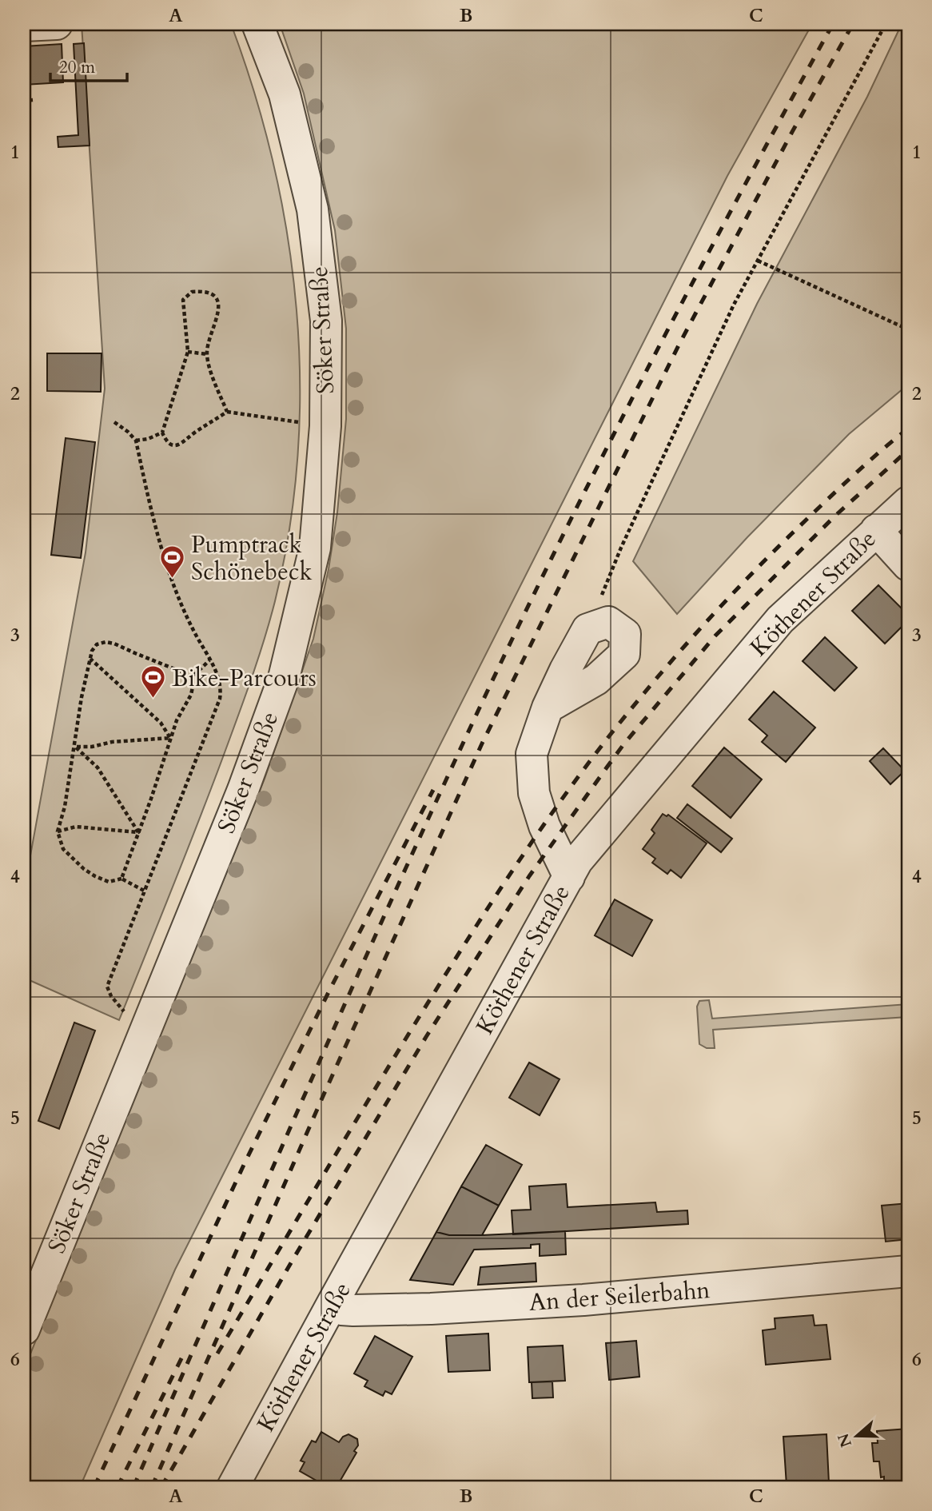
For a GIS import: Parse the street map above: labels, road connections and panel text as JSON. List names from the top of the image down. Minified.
{"streets":{"street":["Söker Straße","Köthener Straße","An der Seilerbahn"]},"crossings":[["Köthener Straße","An der Seilerbahn"]],"places":{"sports":["Pumptrack Schönebeck","Bike-Parcours"]},"scale_bar":"20 m","north":"left","grid":{"columns":["A","B","C"],"rows":["1","2","3","4","5","6"]}}
